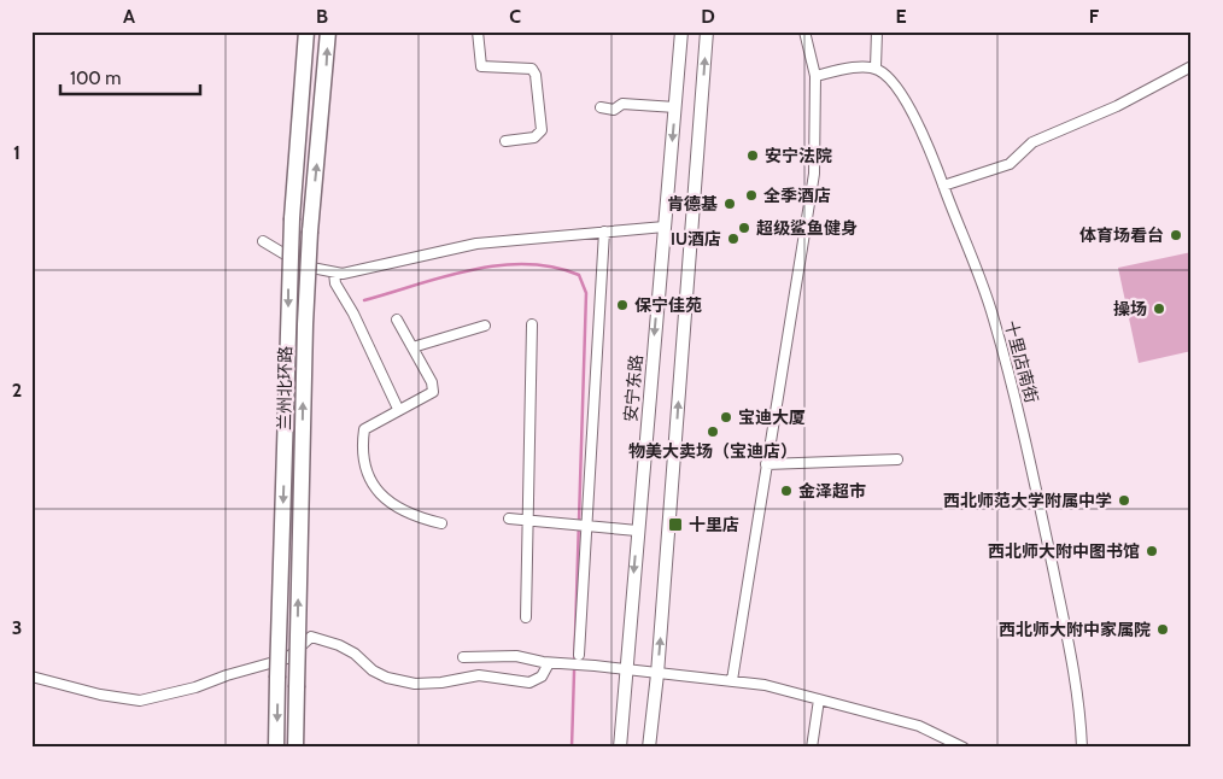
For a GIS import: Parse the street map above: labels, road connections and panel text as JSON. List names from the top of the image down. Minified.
{"streets":{"highway":["兰州北环路"],"main road":["安宁东路"],"street":["十里店南街"]},"places":{"other":["安宁法院","全季酒店","肯德基","超级鲨鱼健身","体育场看台","IU酒店","保宁佳苑","操场","宝迪大厦","物美大卖场（宝迪店）","金泽超市","西北师范大学附属中学","西北师大附中图书馆","西北师大附中家属院"],"transit":["十里店"]},"scale_bar":"100 m","grid":{"columns":["A","B","C","D","E","F"],"rows":["1","2","3"]}}
